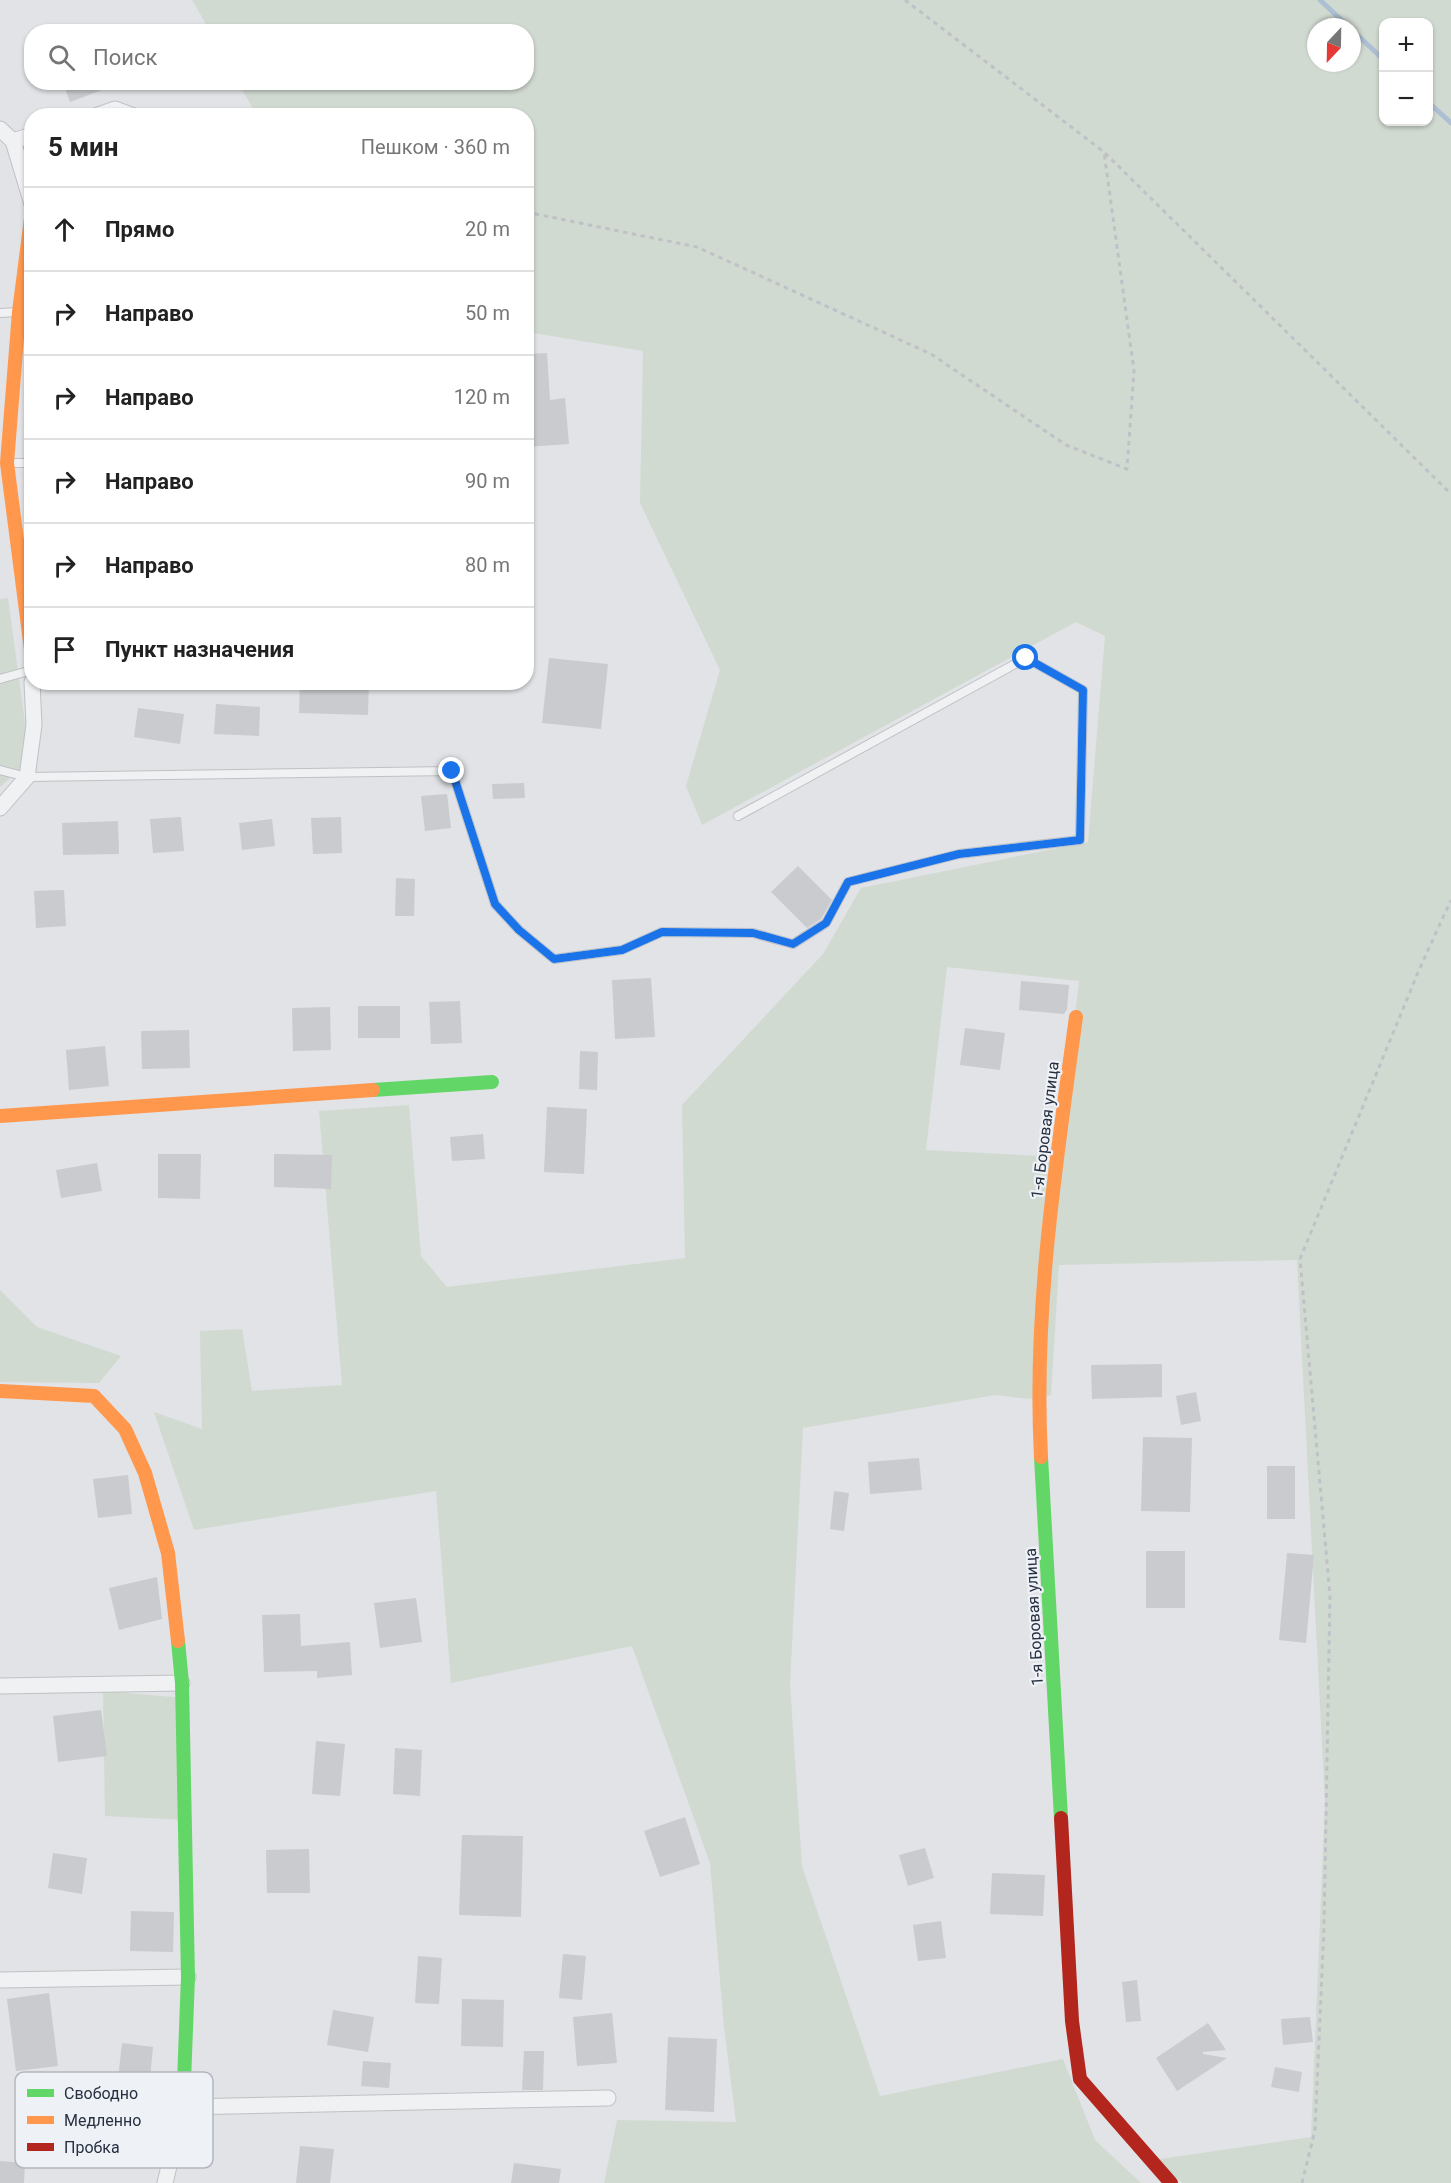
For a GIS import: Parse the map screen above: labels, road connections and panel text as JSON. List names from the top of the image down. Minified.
{"streets":{"street":["1-я Боровая улица"]},"legend":["Свободно","Медленно","Пробка"],"north":"bottom","page":{"map_buttons":["+","−"],"search":"Поиск","heading":["5 мин","Пешком · 360 m"],"list":[["Прямо","20 m"],["Направо","50 m"],["Направо","120 m"],["Направо","90 m"],["Направо","80 m"],"Пункт назначения"]}}
